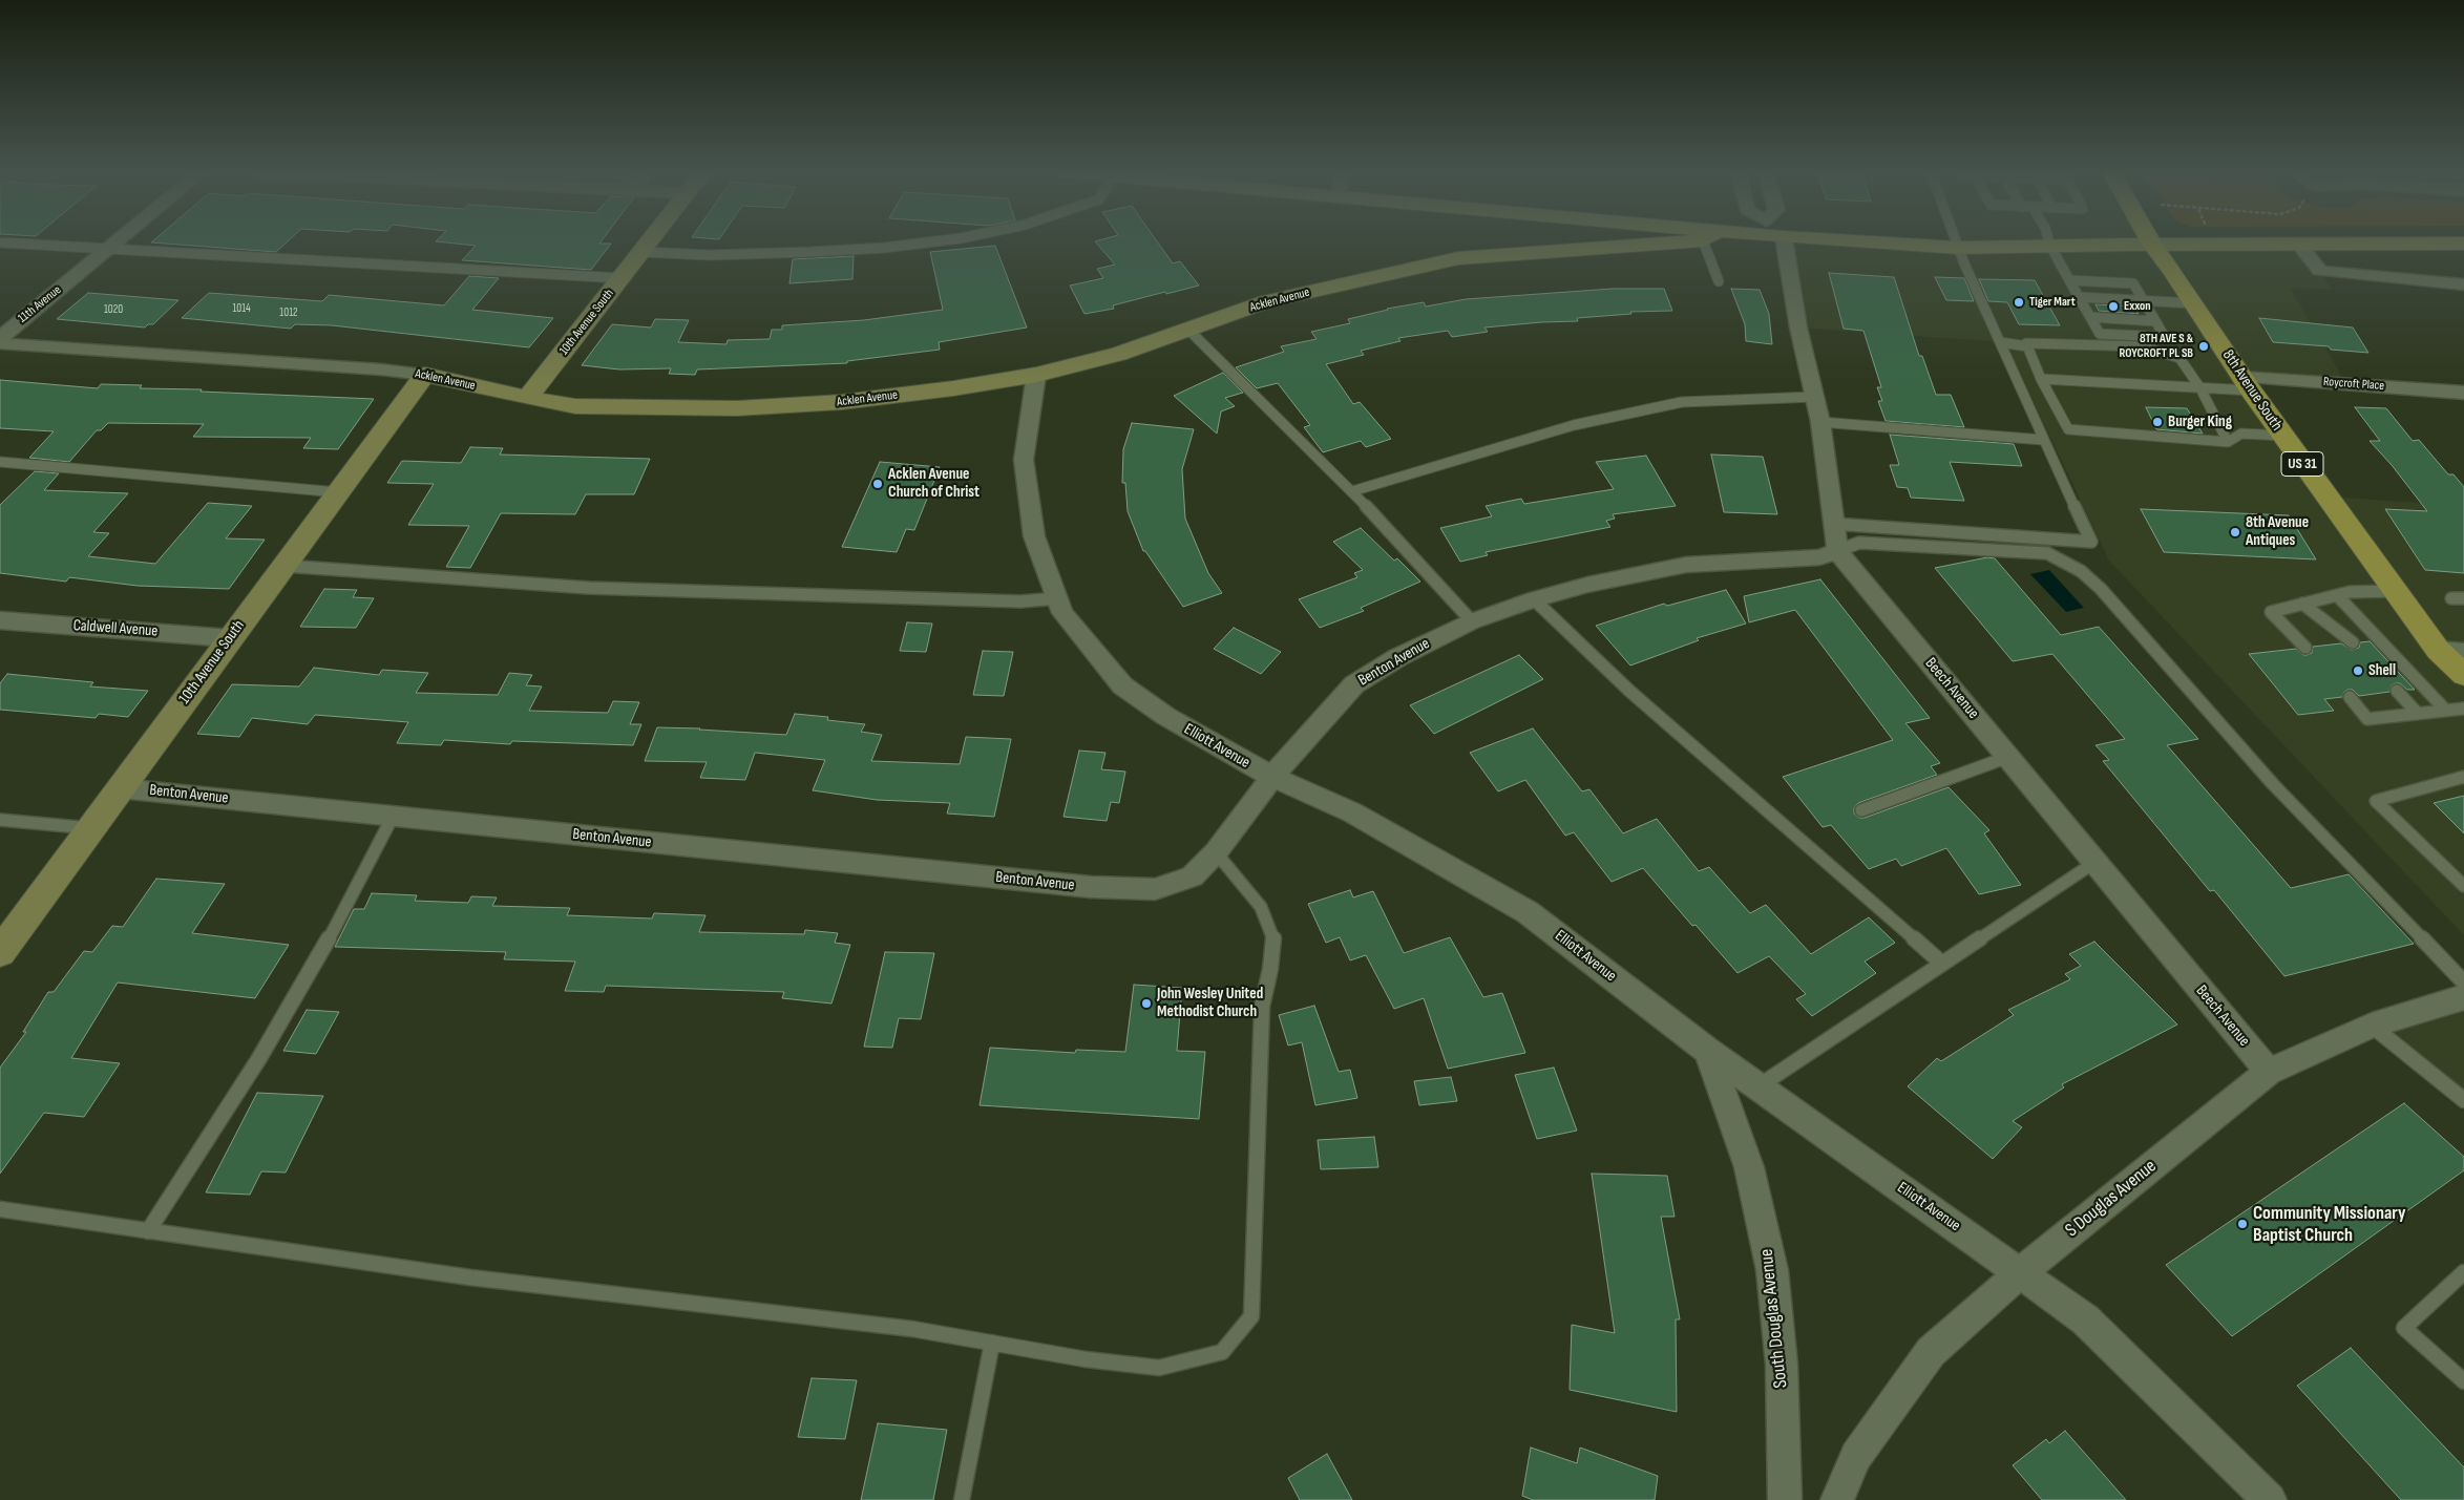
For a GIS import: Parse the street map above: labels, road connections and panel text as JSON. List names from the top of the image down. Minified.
{"streets":{"main road":["8th Avenue South","US 31"],"street":["Acklen Avenue","11th Avenue","10th Avenue South","Roycroft Place","Caldwell Avenue","Benton Avenue","Beech Avenue","Elliott Avenue","S Douglas Avenue","South Douglas Avenue"]},"crossings":[["Acklen Avenue","10th Avenue South"],["Acklen Avenue","Elliott Avenue"],["10th Avenue South","Caldwell Avenue"],["10th Avenue South","Benton Avenue"],["Roycroft Place","8th Avenue South"],["Benton Avenue","Beech Avenue"],["Benton Avenue","Elliott Avenue"],["Beech Avenue","S Douglas Avenue"],["Elliott Avenue","S Douglas Avenue"],["Elliott Avenue","South Douglas Avenue"]],"places":["Tiger Mart","Exxon","8TH AVE S & ROYCROFT PL SB","Burger King","Acklen Avenue Church of Christ","8th Avenue Antiques","Shell","John Wesley United Methodist Church","Community Missionary Baptist Church"],"house_numbers":["1014","1020","1012"]}
